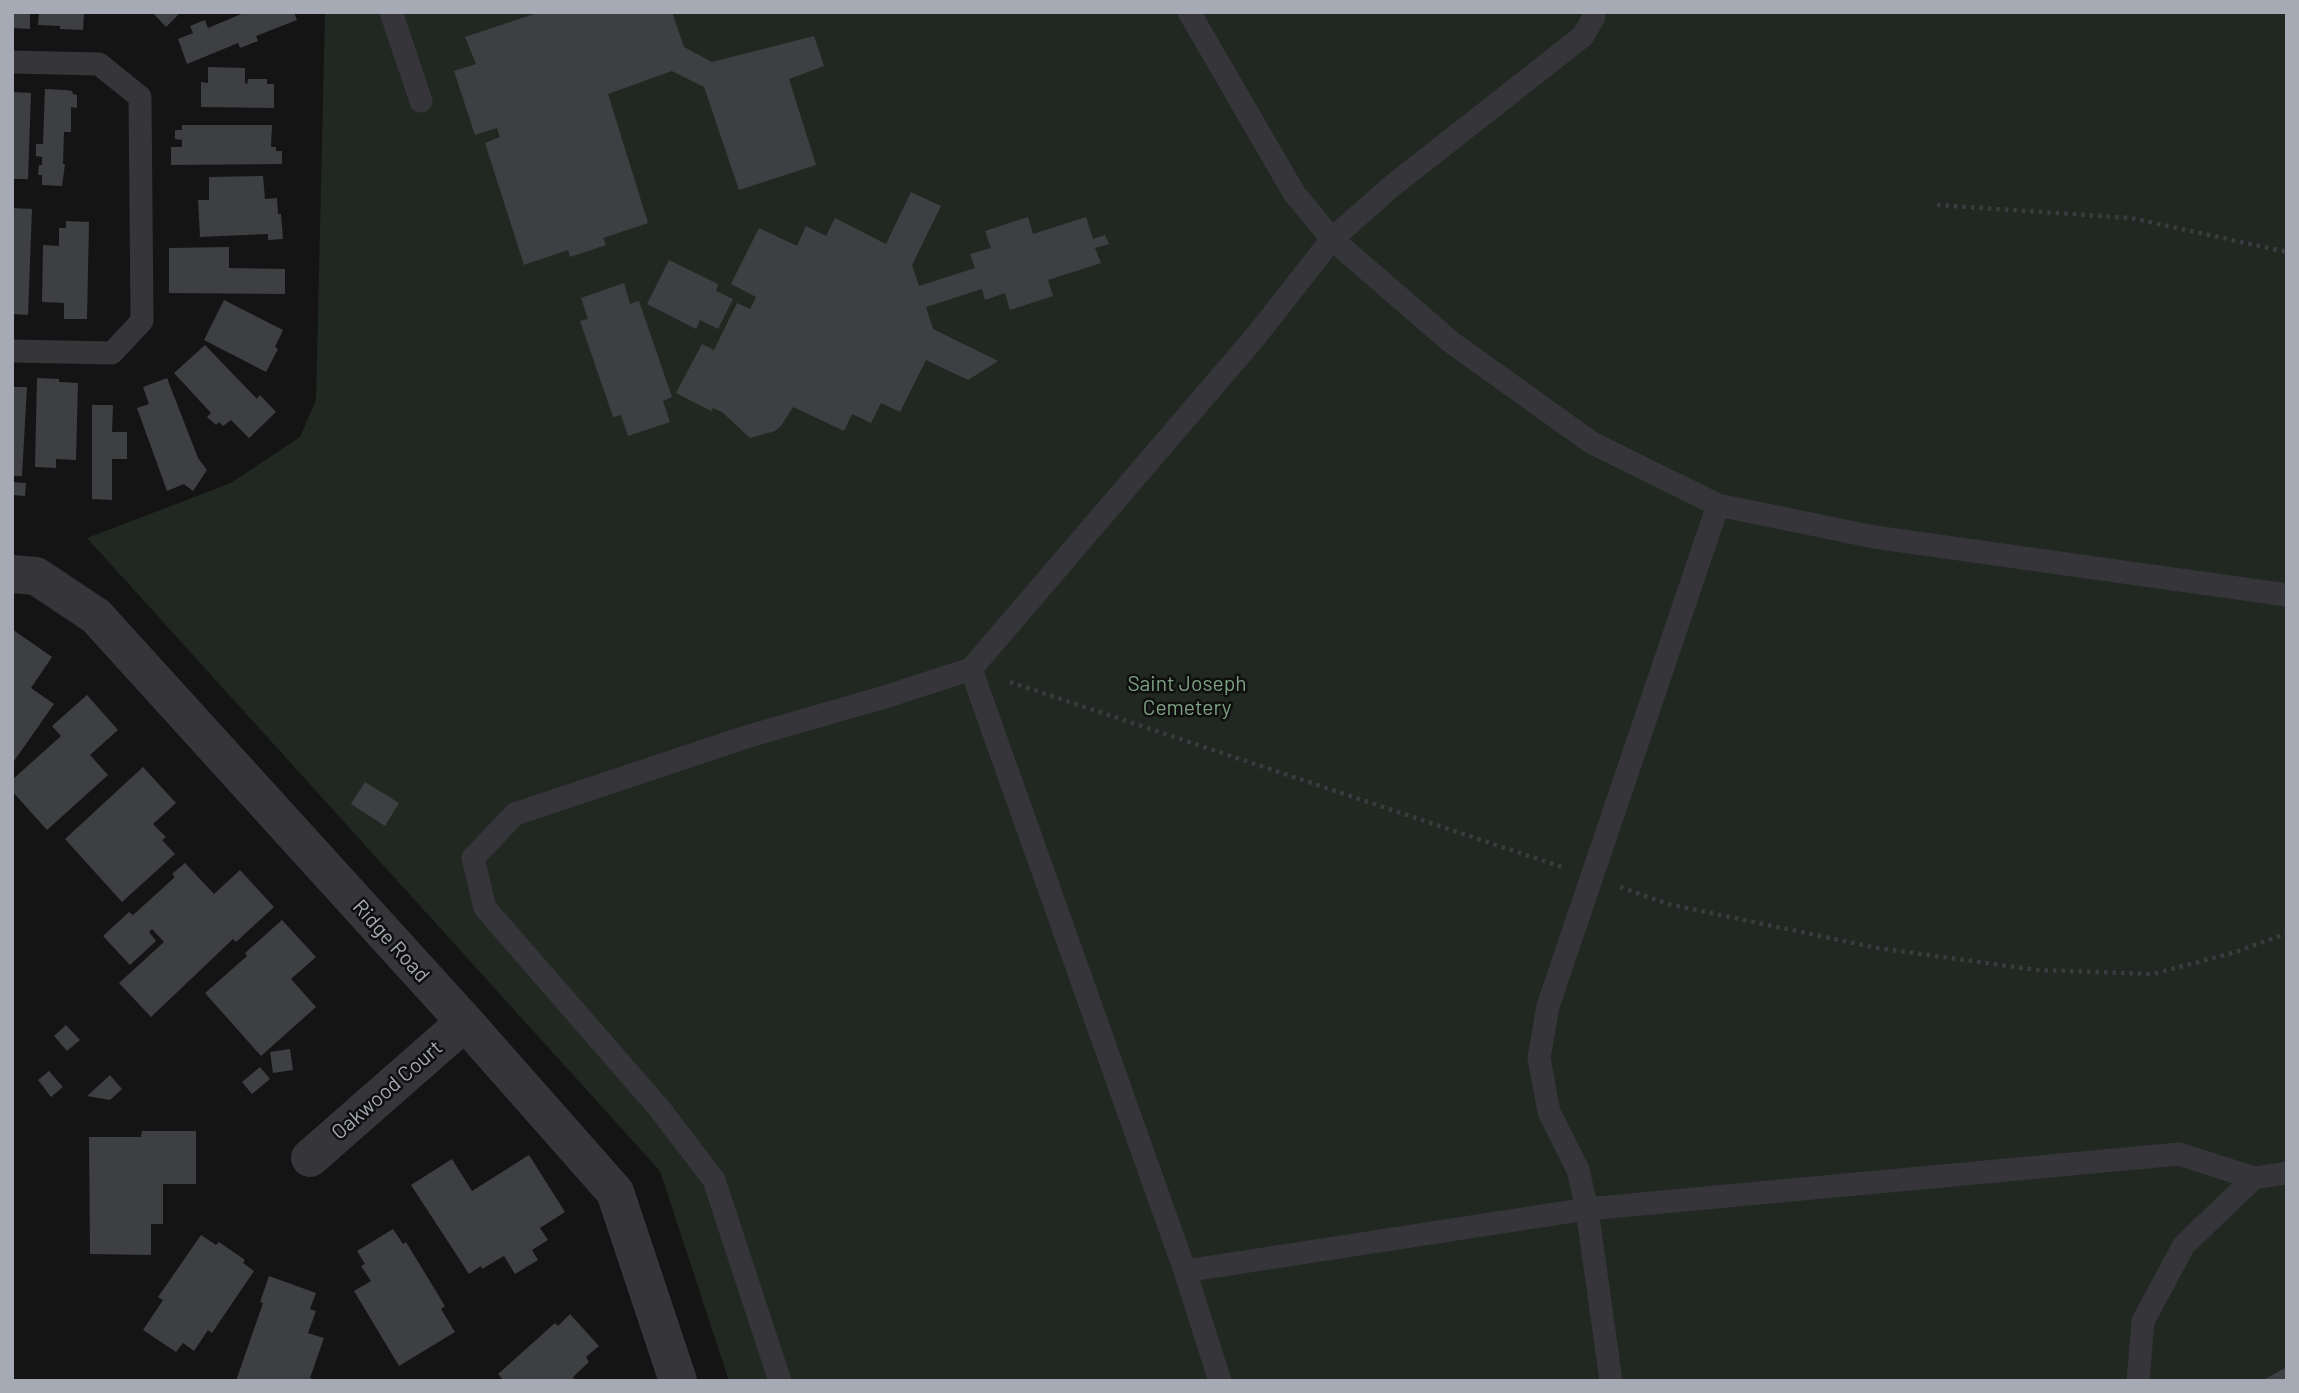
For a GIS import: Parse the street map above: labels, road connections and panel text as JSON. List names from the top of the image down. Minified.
{"streets":{"street":["Ridge Road","Oakwood Court"]},"crossings":[["Ridge Road","Oakwood Court"]],"parks":["Saint Joseph Cemetery"]}
